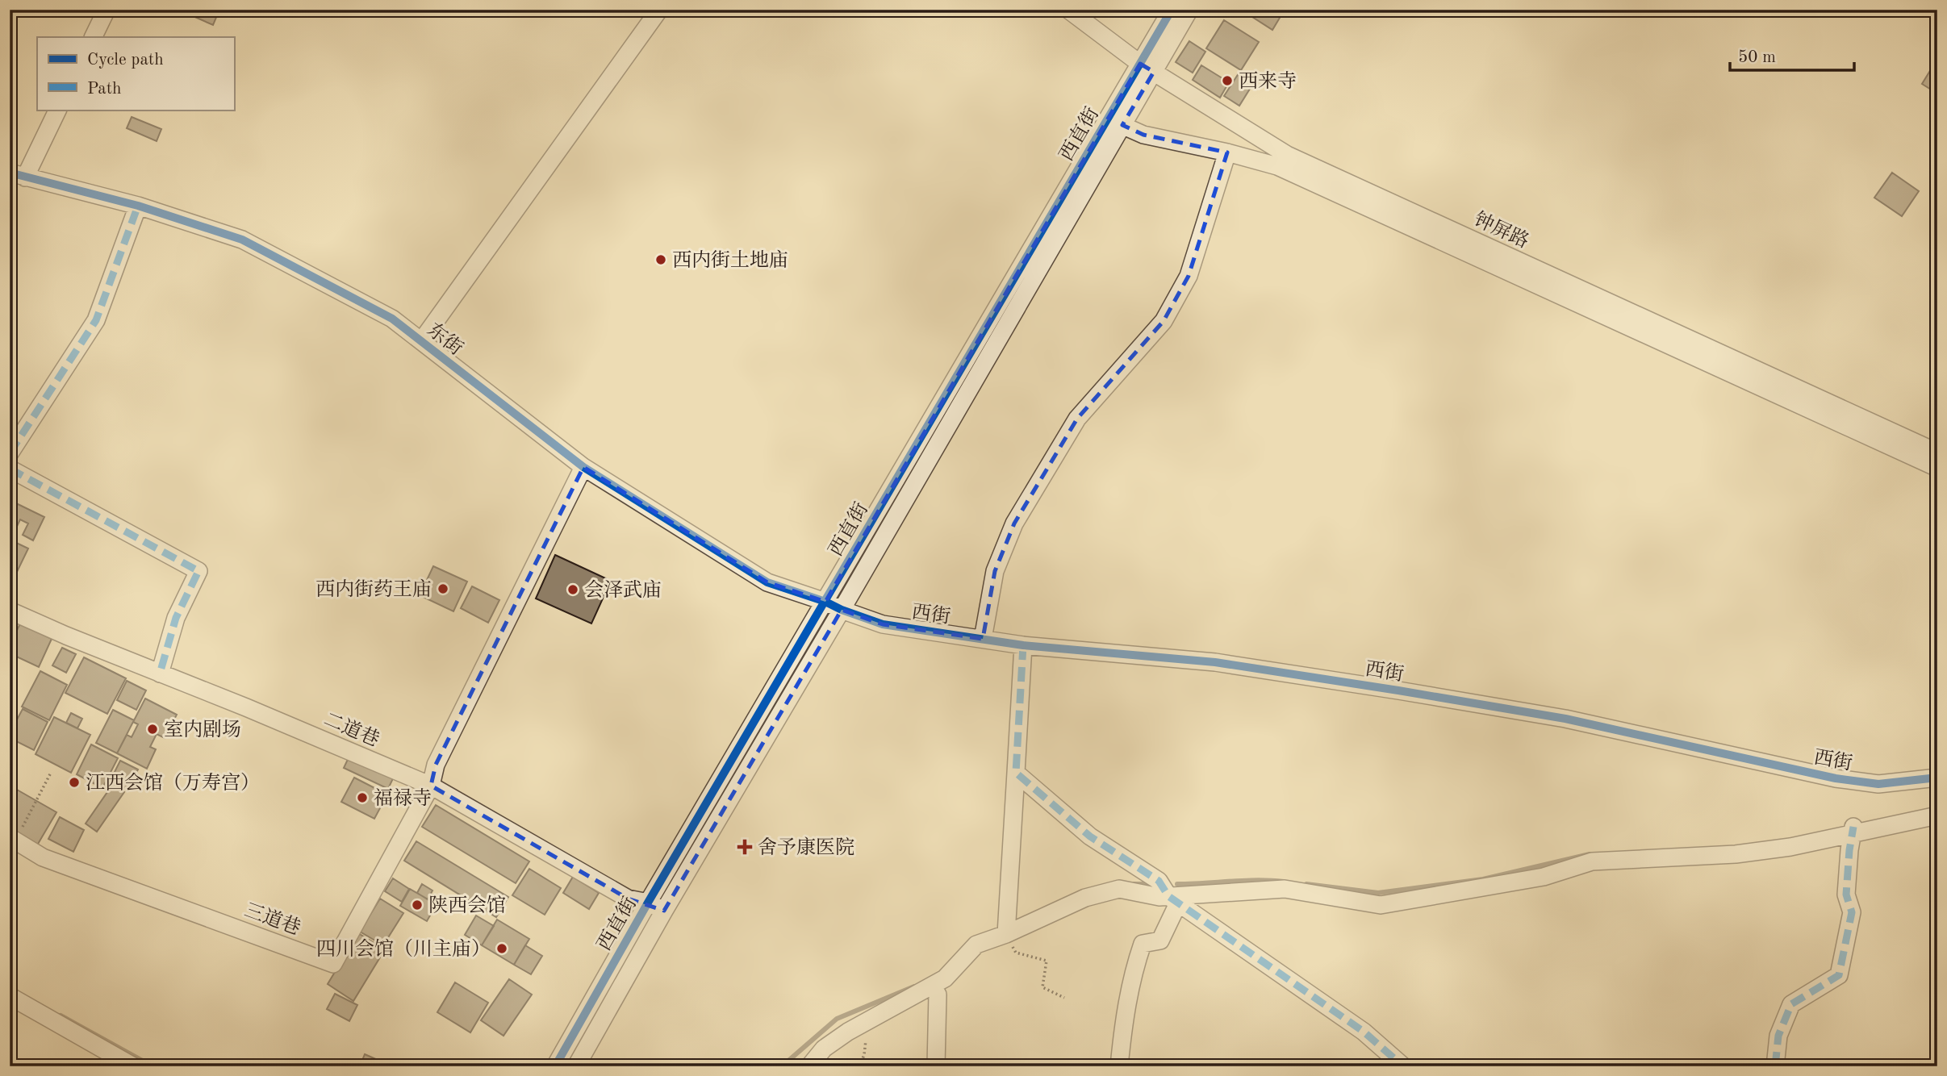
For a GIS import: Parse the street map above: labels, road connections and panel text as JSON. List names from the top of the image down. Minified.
{"streets":{"street":["西直街","钟屏路","东街","西街","二道巷","三道巷"]},"crossings":[["西直街","钟屏路"],["西直街","东街"],["西直街","西街"],["西直街","二道巷"],["东街","西街"],["二道巷","三道巷"]],"places":{"other":["西来寺","西内街土地庙","西内街药王庙","会泽武庙","室内剧场","江西会馆（万寿宫）","福禄寺","陕西会馆","四川会馆（川主庙）"],"health":["舍予康医院"]},"legend":["Cycle path","Path"],"scale_bar":"50 m"}
